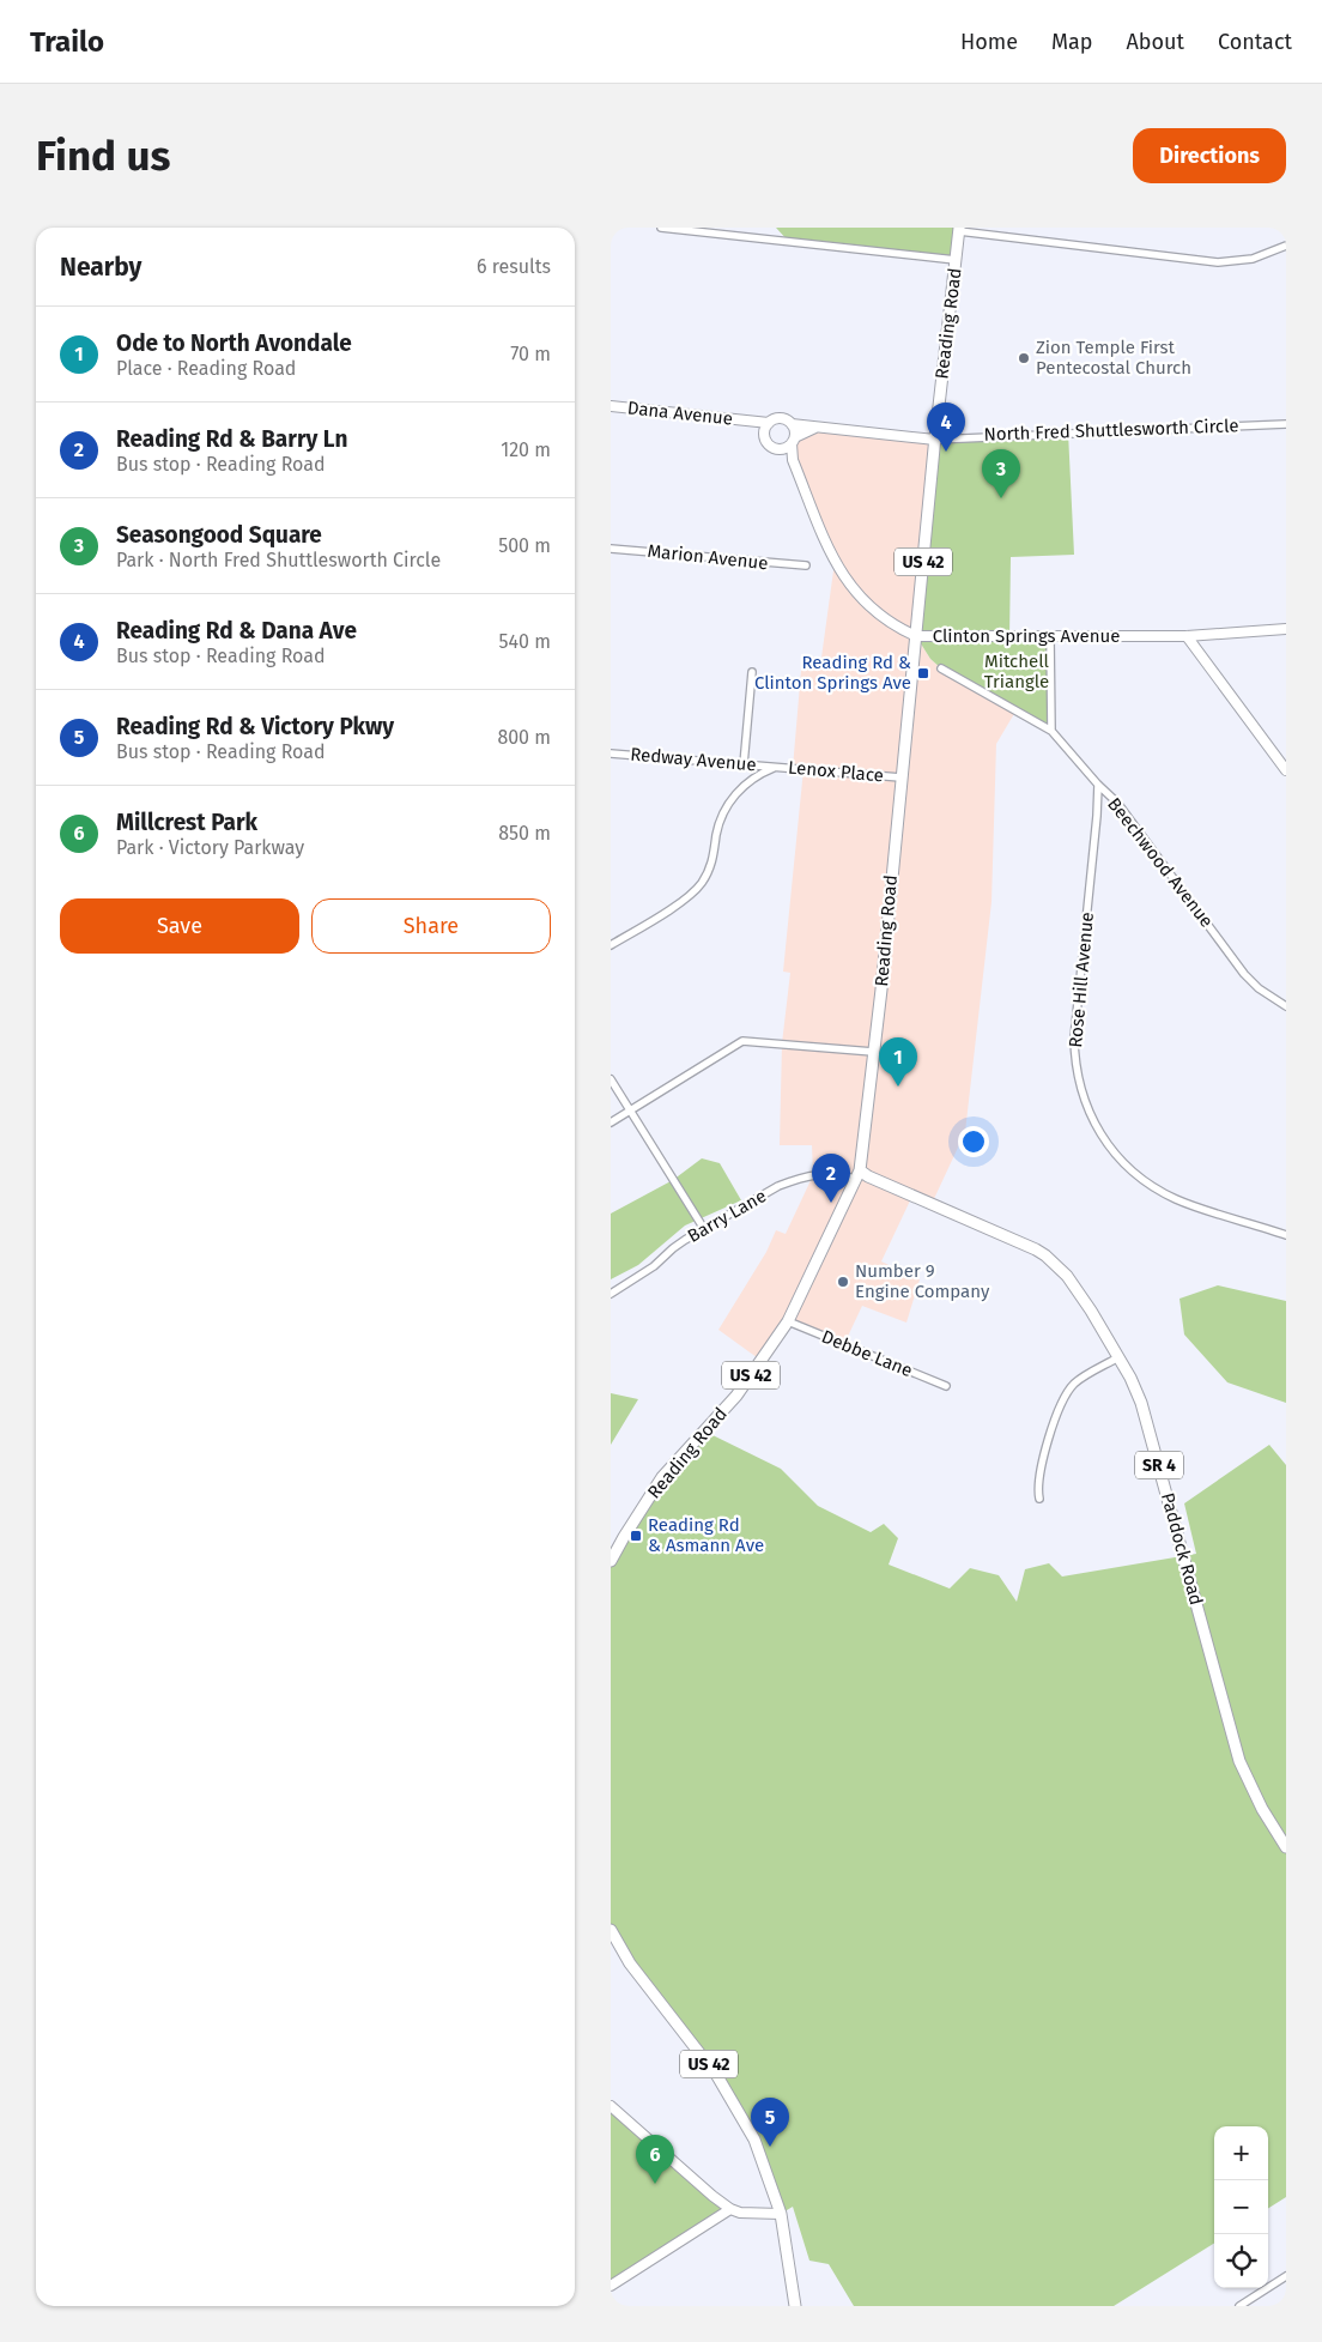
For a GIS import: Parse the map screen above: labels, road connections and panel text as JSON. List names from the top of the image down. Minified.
{"streets":{"main road":["Reading Road","US 42","SR 4","Paddock Road"],"street":["Dana Avenue","North Fred Shuttlesworth Circle","Marion Avenue","Clinton Springs Avenue","Redway Avenue","Lenox Place","Beechwood Avenue","Rose Hill Avenue","Barry Lane","Debbe Lane"]},"crossings":[["Reading Road","North Fred Shuttlesworth Circle"],["Reading Road","Clinton Springs Avenue"],["Reading Road","Lenox Place"],["Reading Road","Barry Lane"],["Reading Road","Debbe Lane"],["Reading Road","Paddock Road"],["Dana Avenue","Clinton Springs Avenue"],["Redway Avenue","Lenox Place"],["Beechwood Avenue","Rose Hill Avenue"],["Barry Lane","Paddock Road"]],"parks":["Mitchell Triangle"],"places":{"other":["Zion Temple First Pentecostal Church","Number 9 Engine Company"],"transit":["Reading Rd & Clinton Springs Ave","Reading Rd & Asmann Ave"]},"page":{"header":"Trailo","nav":["Home","Map","About","Contact"],"buttons":["Directions",["Save","Share"]],"title":"Find us","heading":["Nearby","6 results"],"list":[{"mark":"1","name":"Ode to North Avondale","note":"Place · Reading Road","value":"70 m"},{"mark":"2","name":"Reading Rd & Barry Ln","note":"Bus stop · Reading Road","value":"120 m"},{"mark":"3","name":"Seasongood Square","note":"Park · North Fred Shuttlesworth Circle","value":"500 m"},{"mark":"4","name":"Reading Rd & Dana Ave","note":"Bus stop · Reading Road","value":"540 m"},{"mark":"5","name":"Reading Rd & Victory Pkwy","note":"Bus stop · Reading Road","value":"800 m"},{"mark":"6","name":"Millcrest Park","note":"Park · Victory Parkway","value":"850 m"}],"pins":["4","3","1","2","5","6"],"map_buttons":["+","−"]}}
